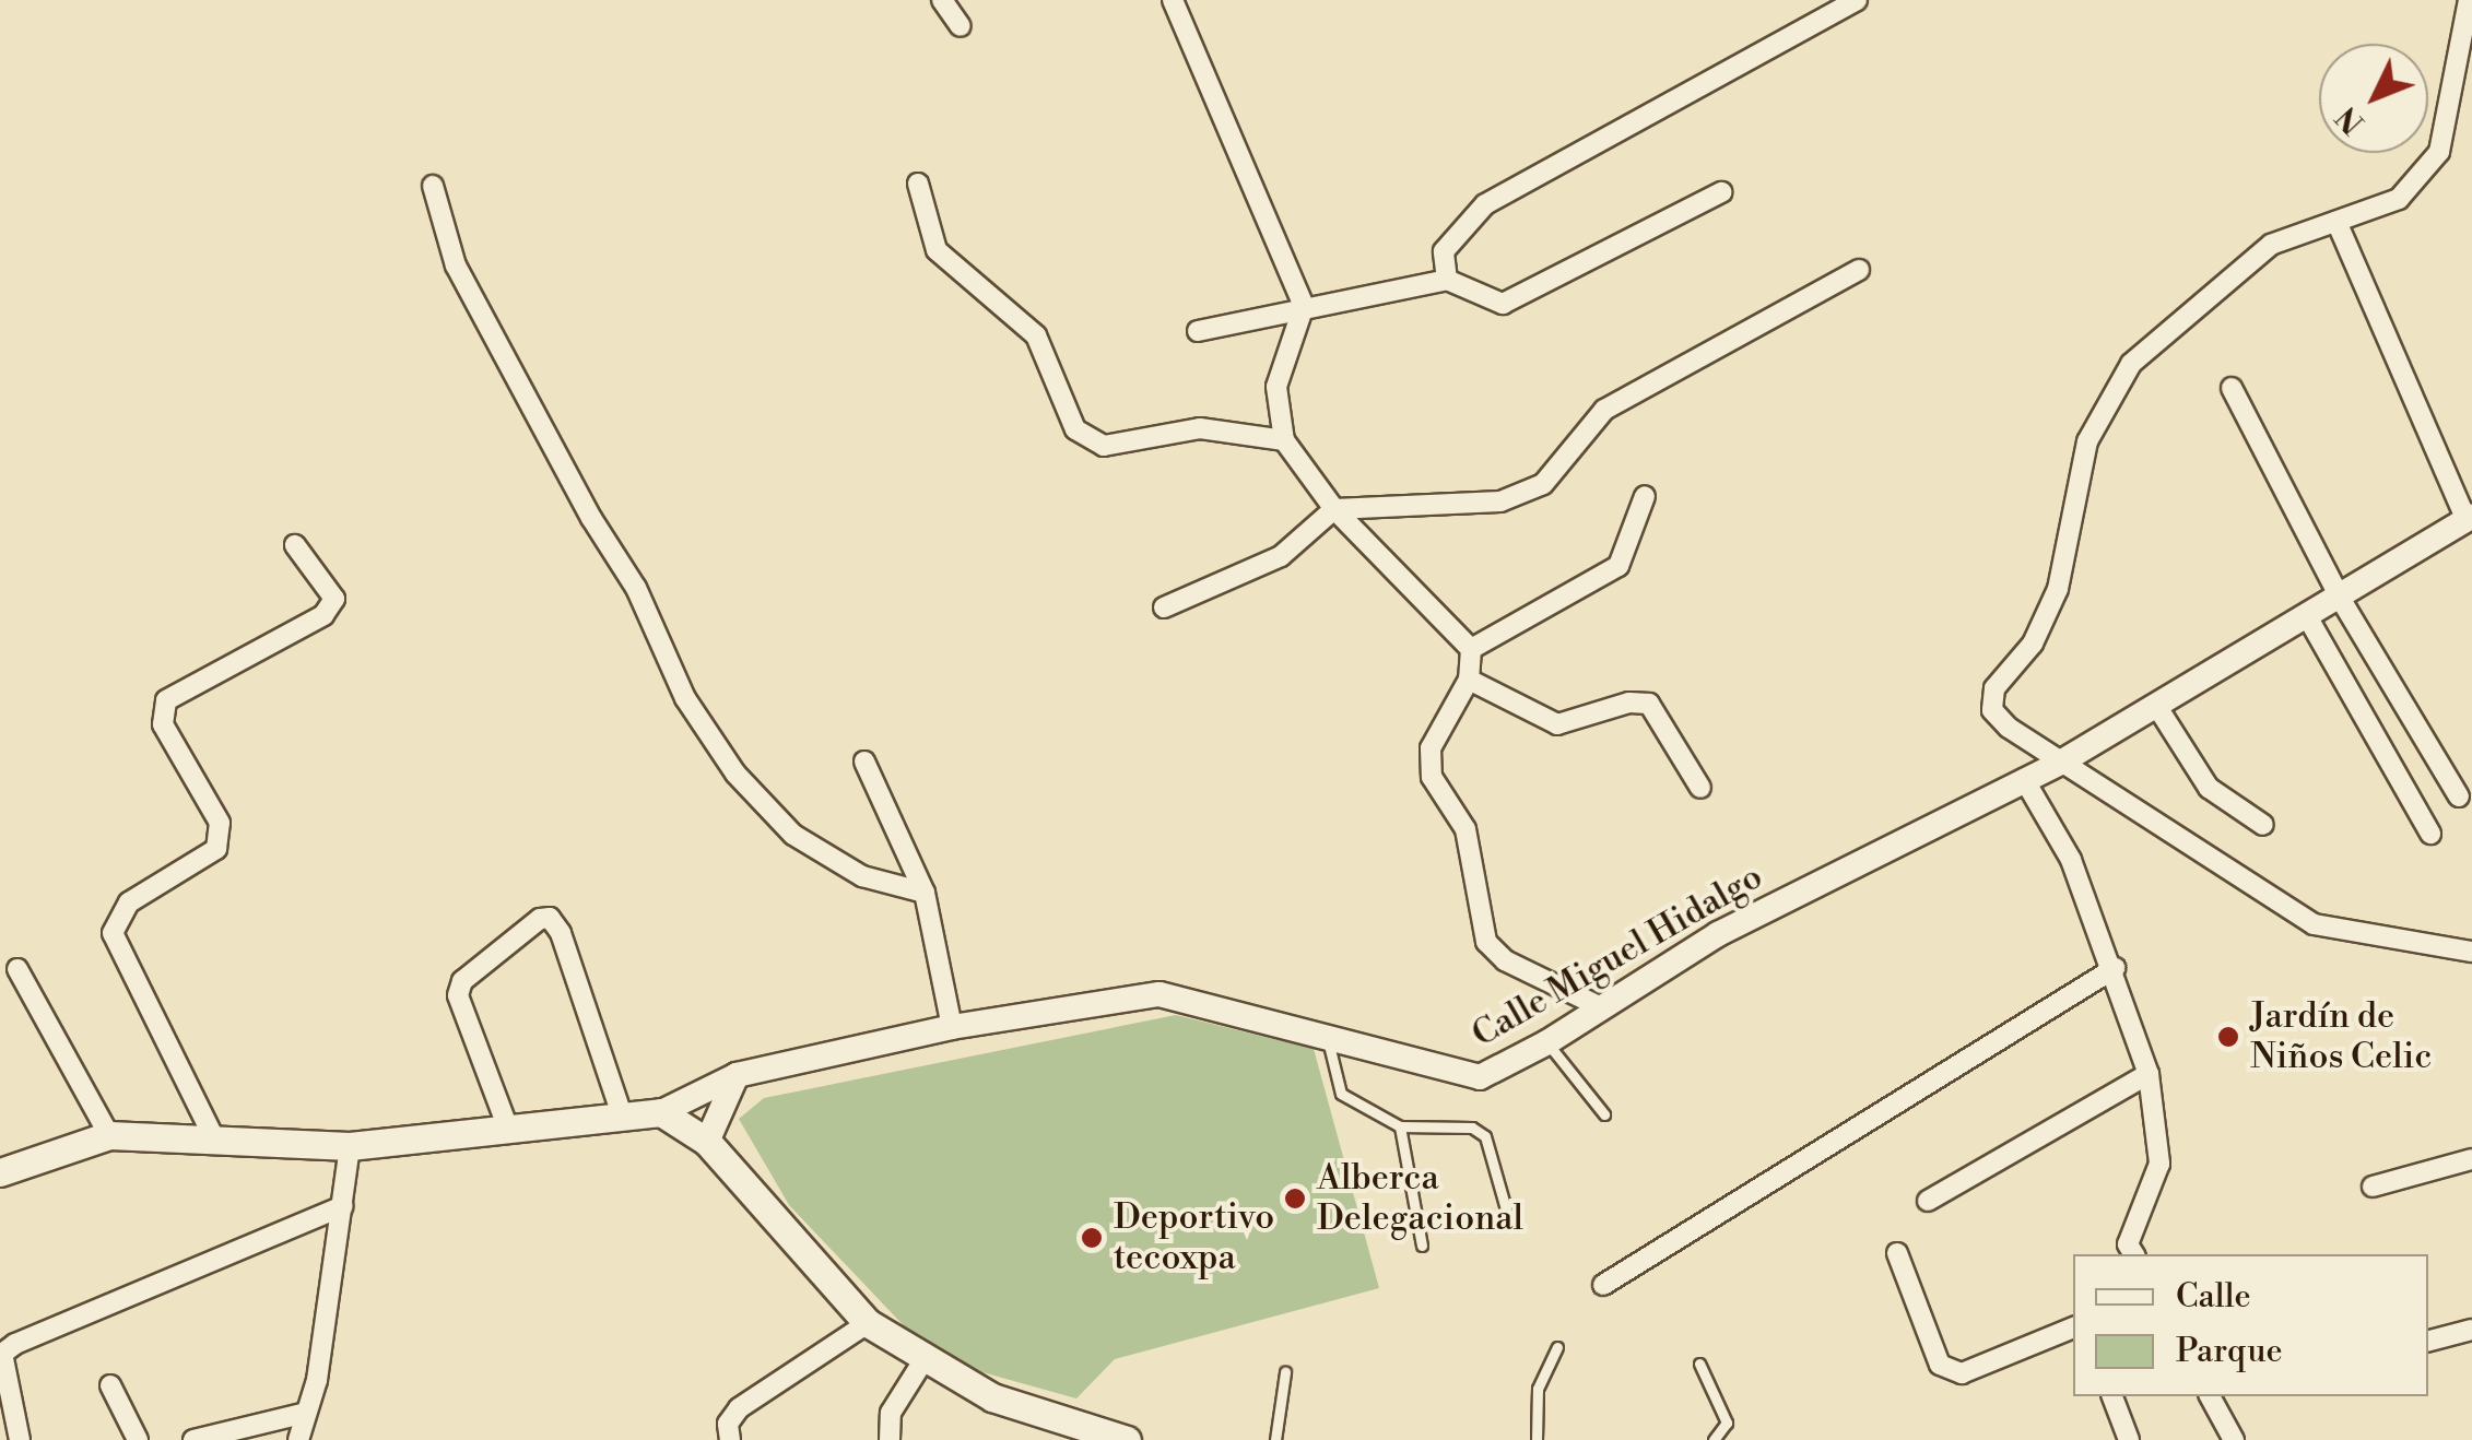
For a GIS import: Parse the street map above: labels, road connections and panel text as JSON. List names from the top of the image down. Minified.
{"streets":{"street":["Calle Miguel Hidalgo"]},"places":["Jardín de Niños Celic","Alberca Delegacional","Deportivo tecoxpa"],"legend":["Calle","Parque"],"north":"bottom left"}
